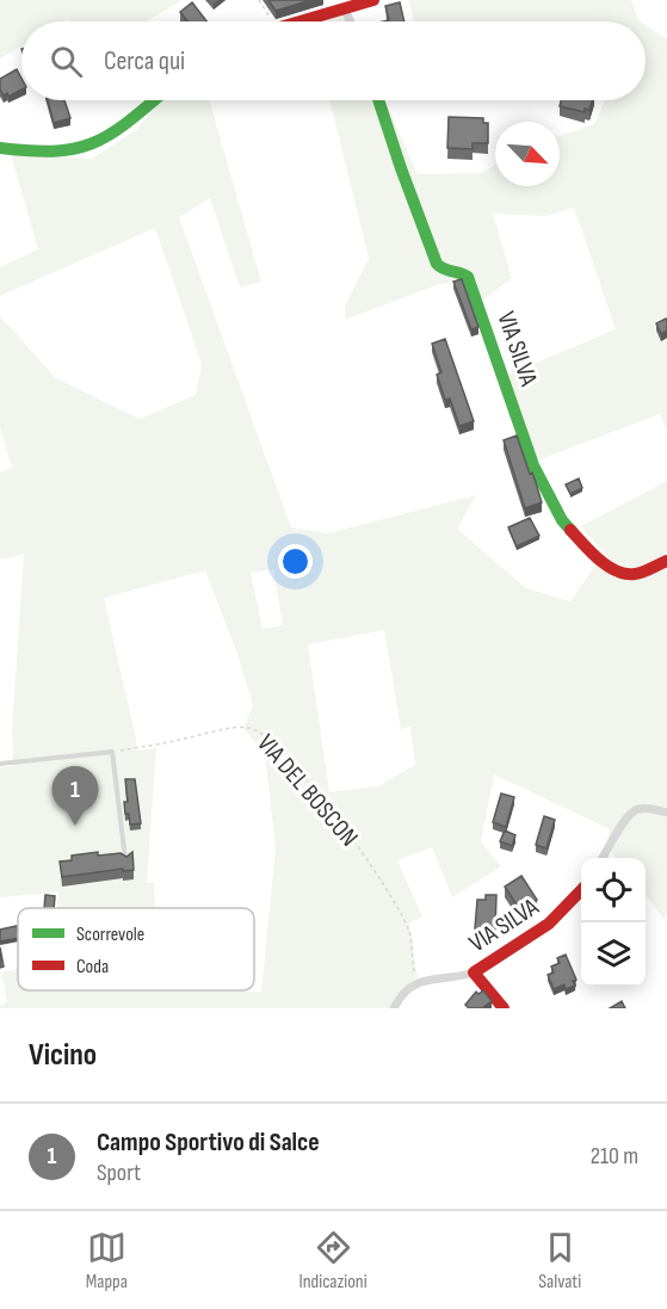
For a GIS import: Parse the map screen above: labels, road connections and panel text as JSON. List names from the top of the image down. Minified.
{"streets":{"street":["VIA SILVA"],"path":["VIA DEL BOSCON"]},"crossings":[["VIA SILVA","VIA DEL BOSCON"]],"legend":["Scorrevole","Coda"],"north":"bottom right","page":{"search":"Cerca qui","pins":"1","heading":"Vicino","list":[{"mark":"1","name":"Campo Sportivo di Salce","note":"Sport","value":"210 m"}],"nav":["Mappa","Indicazioni","Salvati"]}}
